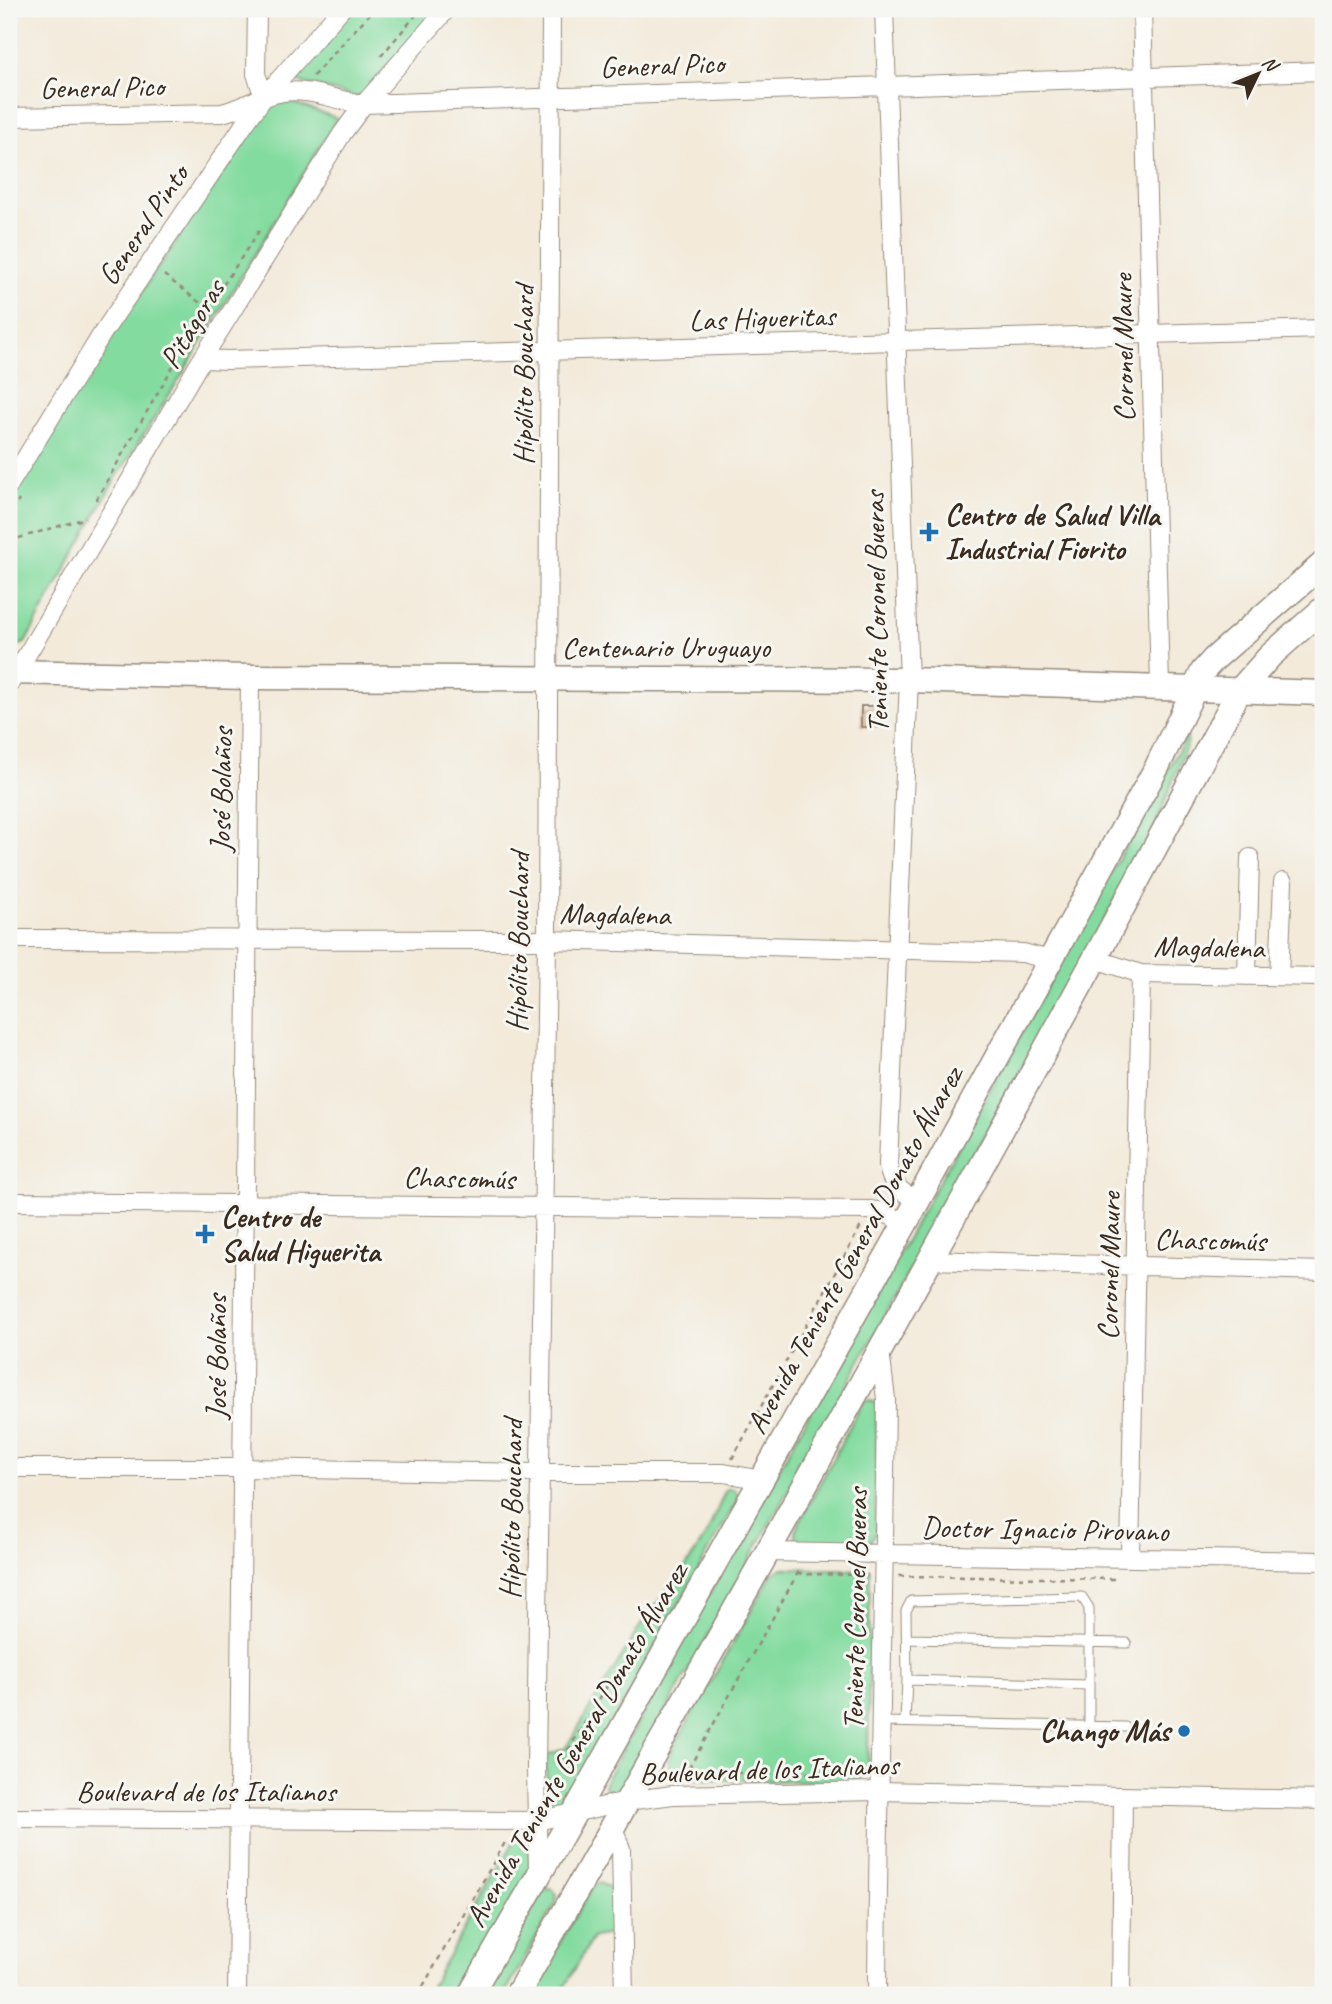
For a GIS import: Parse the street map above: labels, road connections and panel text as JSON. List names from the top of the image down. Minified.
{"streets":{"main road":["Centenario Uruguayo","Avenida Teniente General Donato Álvarez"],"street":["General Pico","General Pinto","Las Higueritas","Pitágoras","Coronel Maure","Hipólito Bouchard","Teniente Coronel Bueras","José Bolaños","Magdalena","Chascomús","Doctor Ignacio Pirovano","Boulevard de los Italianos"]},"crossings":[["General Pico","General Pinto"],["General Pico","Pitágoras"],["General Pico","Coronel Maure"],["General Pico","Hipólito Bouchard"],["General Pico","Teniente Coronel Bueras"],["Las Higueritas","Pitágoras"],["Las Higueritas","Coronel Maure"],["Las Higueritas","Hipólito Bouchard"],["Las Higueritas","Teniente Coronel Bueras"],["Pitágoras","Centenario Uruguayo"],["Coronel Maure","Centenario Uruguayo"],["Coronel Maure","Magdalena"],["Coronel Maure","Chascomús"],["Coronel Maure","Doctor Ignacio Pirovano"],["Hipólito Bouchard","Centenario Uruguayo"],["Hipólito Bouchard","Magdalena"],["Hipólito Bouchard","Chascomús"],["Hipólito Bouchard","Avenida Teniente General Donato Álvarez"],["Hipólito Bouchard","Boulevard de los Italianos"],["Teniente Coronel Bueras","Centenario Uruguayo"],["Teniente Coronel Bueras","Magdalena"],["Teniente Coronel Bueras","Doctor Ignacio Pirovano"],["Teniente Coronel Bueras","Boulevard de los Italianos"],["Centenario Uruguayo","José Bolaños"],["Centenario Uruguayo","Avenida Teniente General Donato Álvarez"],["José Bolaños","Magdalena"],["José Bolaños","Chascomús"],["José Bolaños","Boulevard de los Italianos"],["Magdalena","Avenida Teniente General Donato Álvarez"],["Chascomús","Avenida Teniente General Donato Álvarez"],["Avenida Teniente General Donato Álvarez","Boulevard de los Italianos"]],"places":{"health":["Centro de Salud Villa Industrial Fiorito","Centro de Salud Higuerita"],"other":["Chango Más"]},"north":"top right"}
